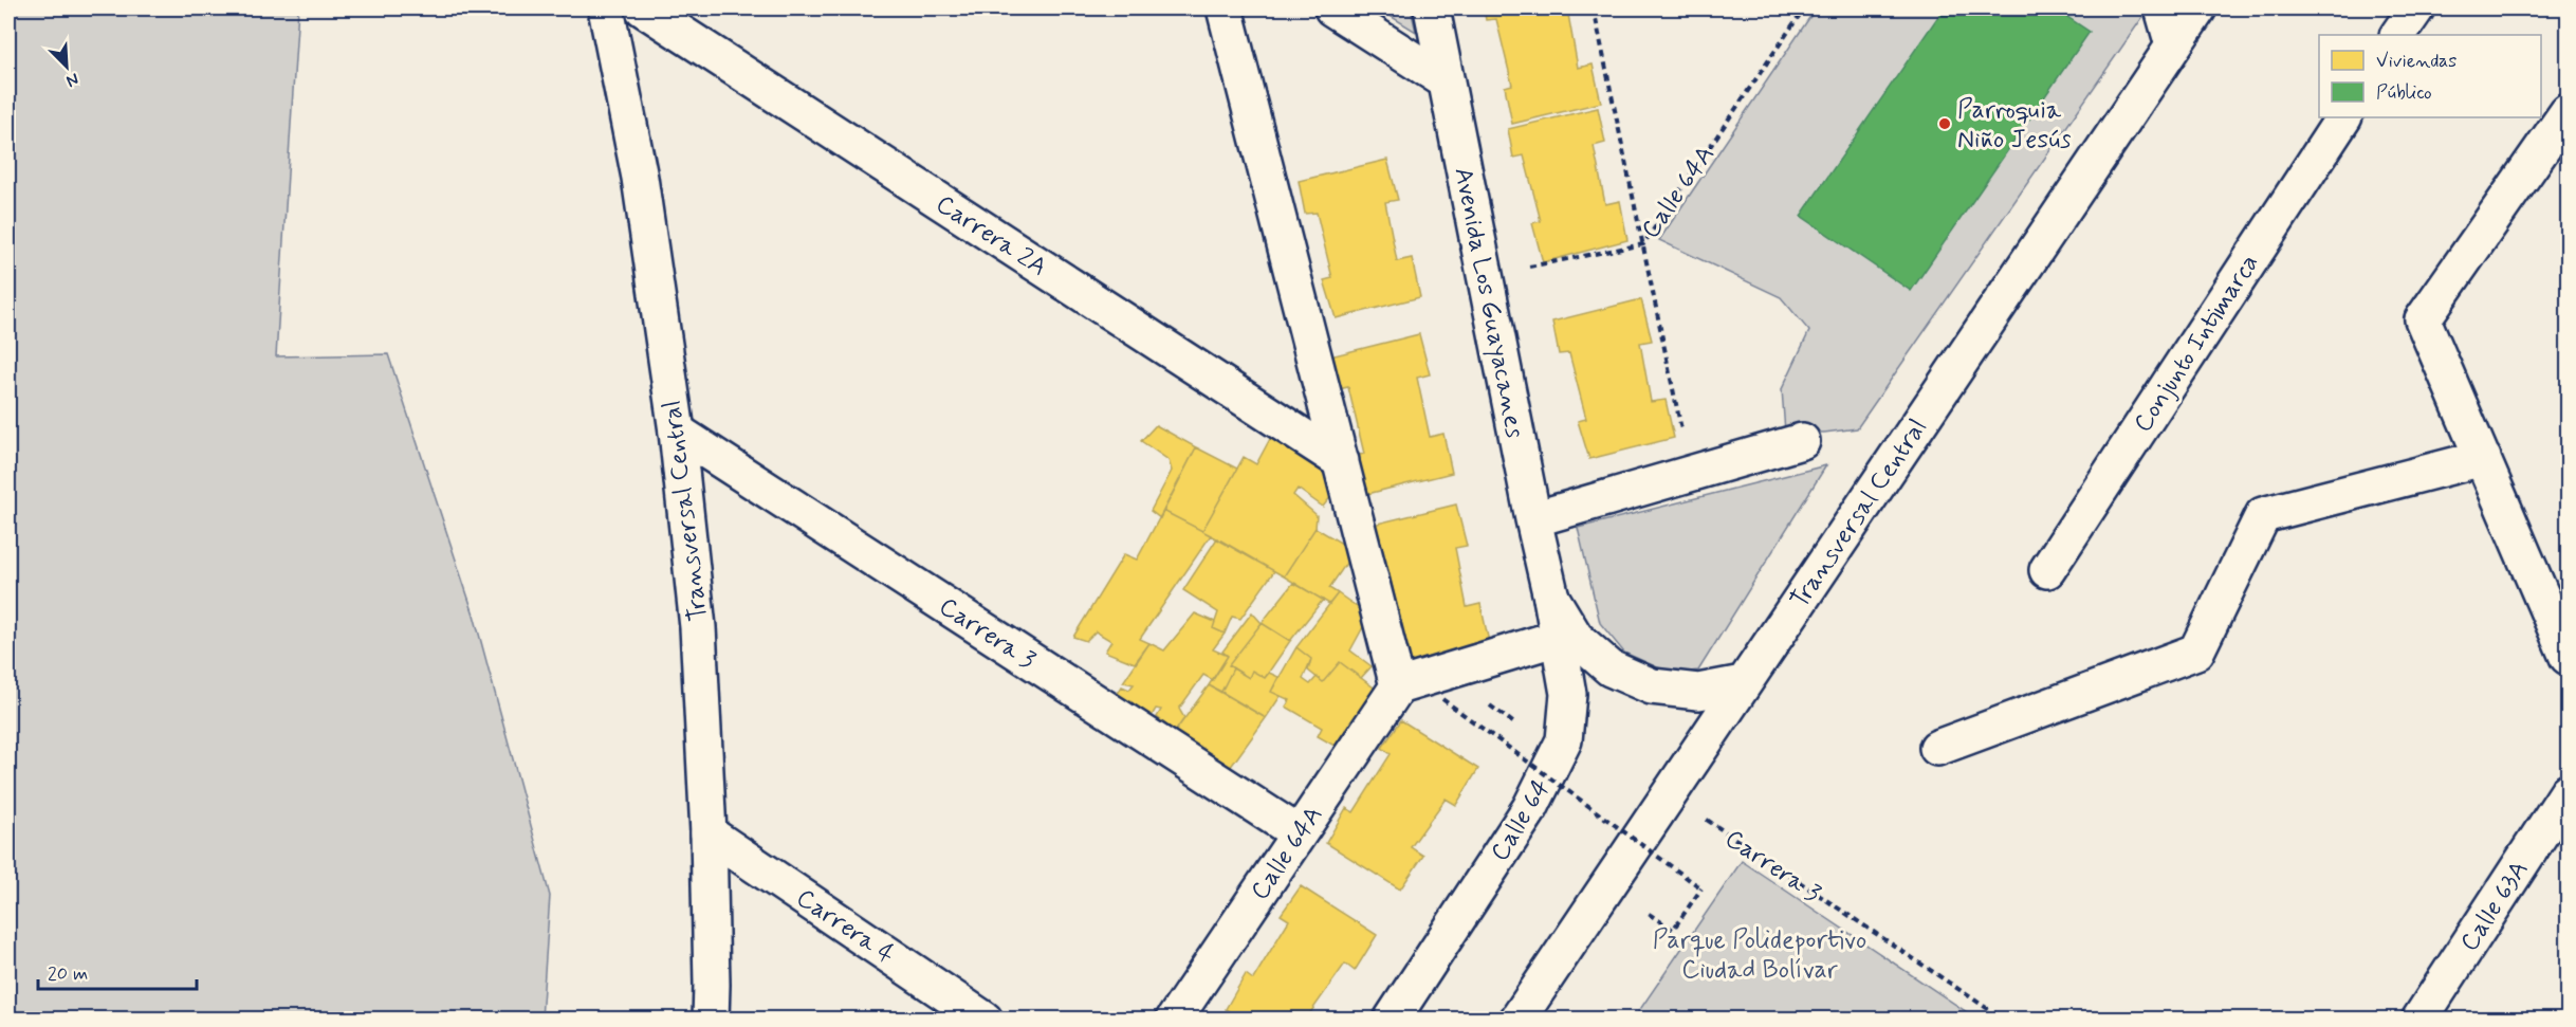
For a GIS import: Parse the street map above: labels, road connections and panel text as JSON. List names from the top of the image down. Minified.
{"streets":{"street":["Calle 64A","Carrera 2A","Avenida Los Guayacanes","Conjunto Intimarca","Transversal Central","Carrera 3","Calle 64","Calle 63A","Carrera 4"]},"crossings":[["Calle 64A","Avenida Los Guayacanes"],["Calle 64A","Carrera 3"],["Avenida Los Guayacanes","Calle 64"],["Transversal Central","Carrera 3"],["Transversal Central","Carrera 4"]],"parks":["Parque Polideportivo Ciudad Bolívar"],"places":["Parroquia Niño Jesús"],"legend":["Viviendas","Público"],"scale_bar":"20 m","north":"bottom right"}
